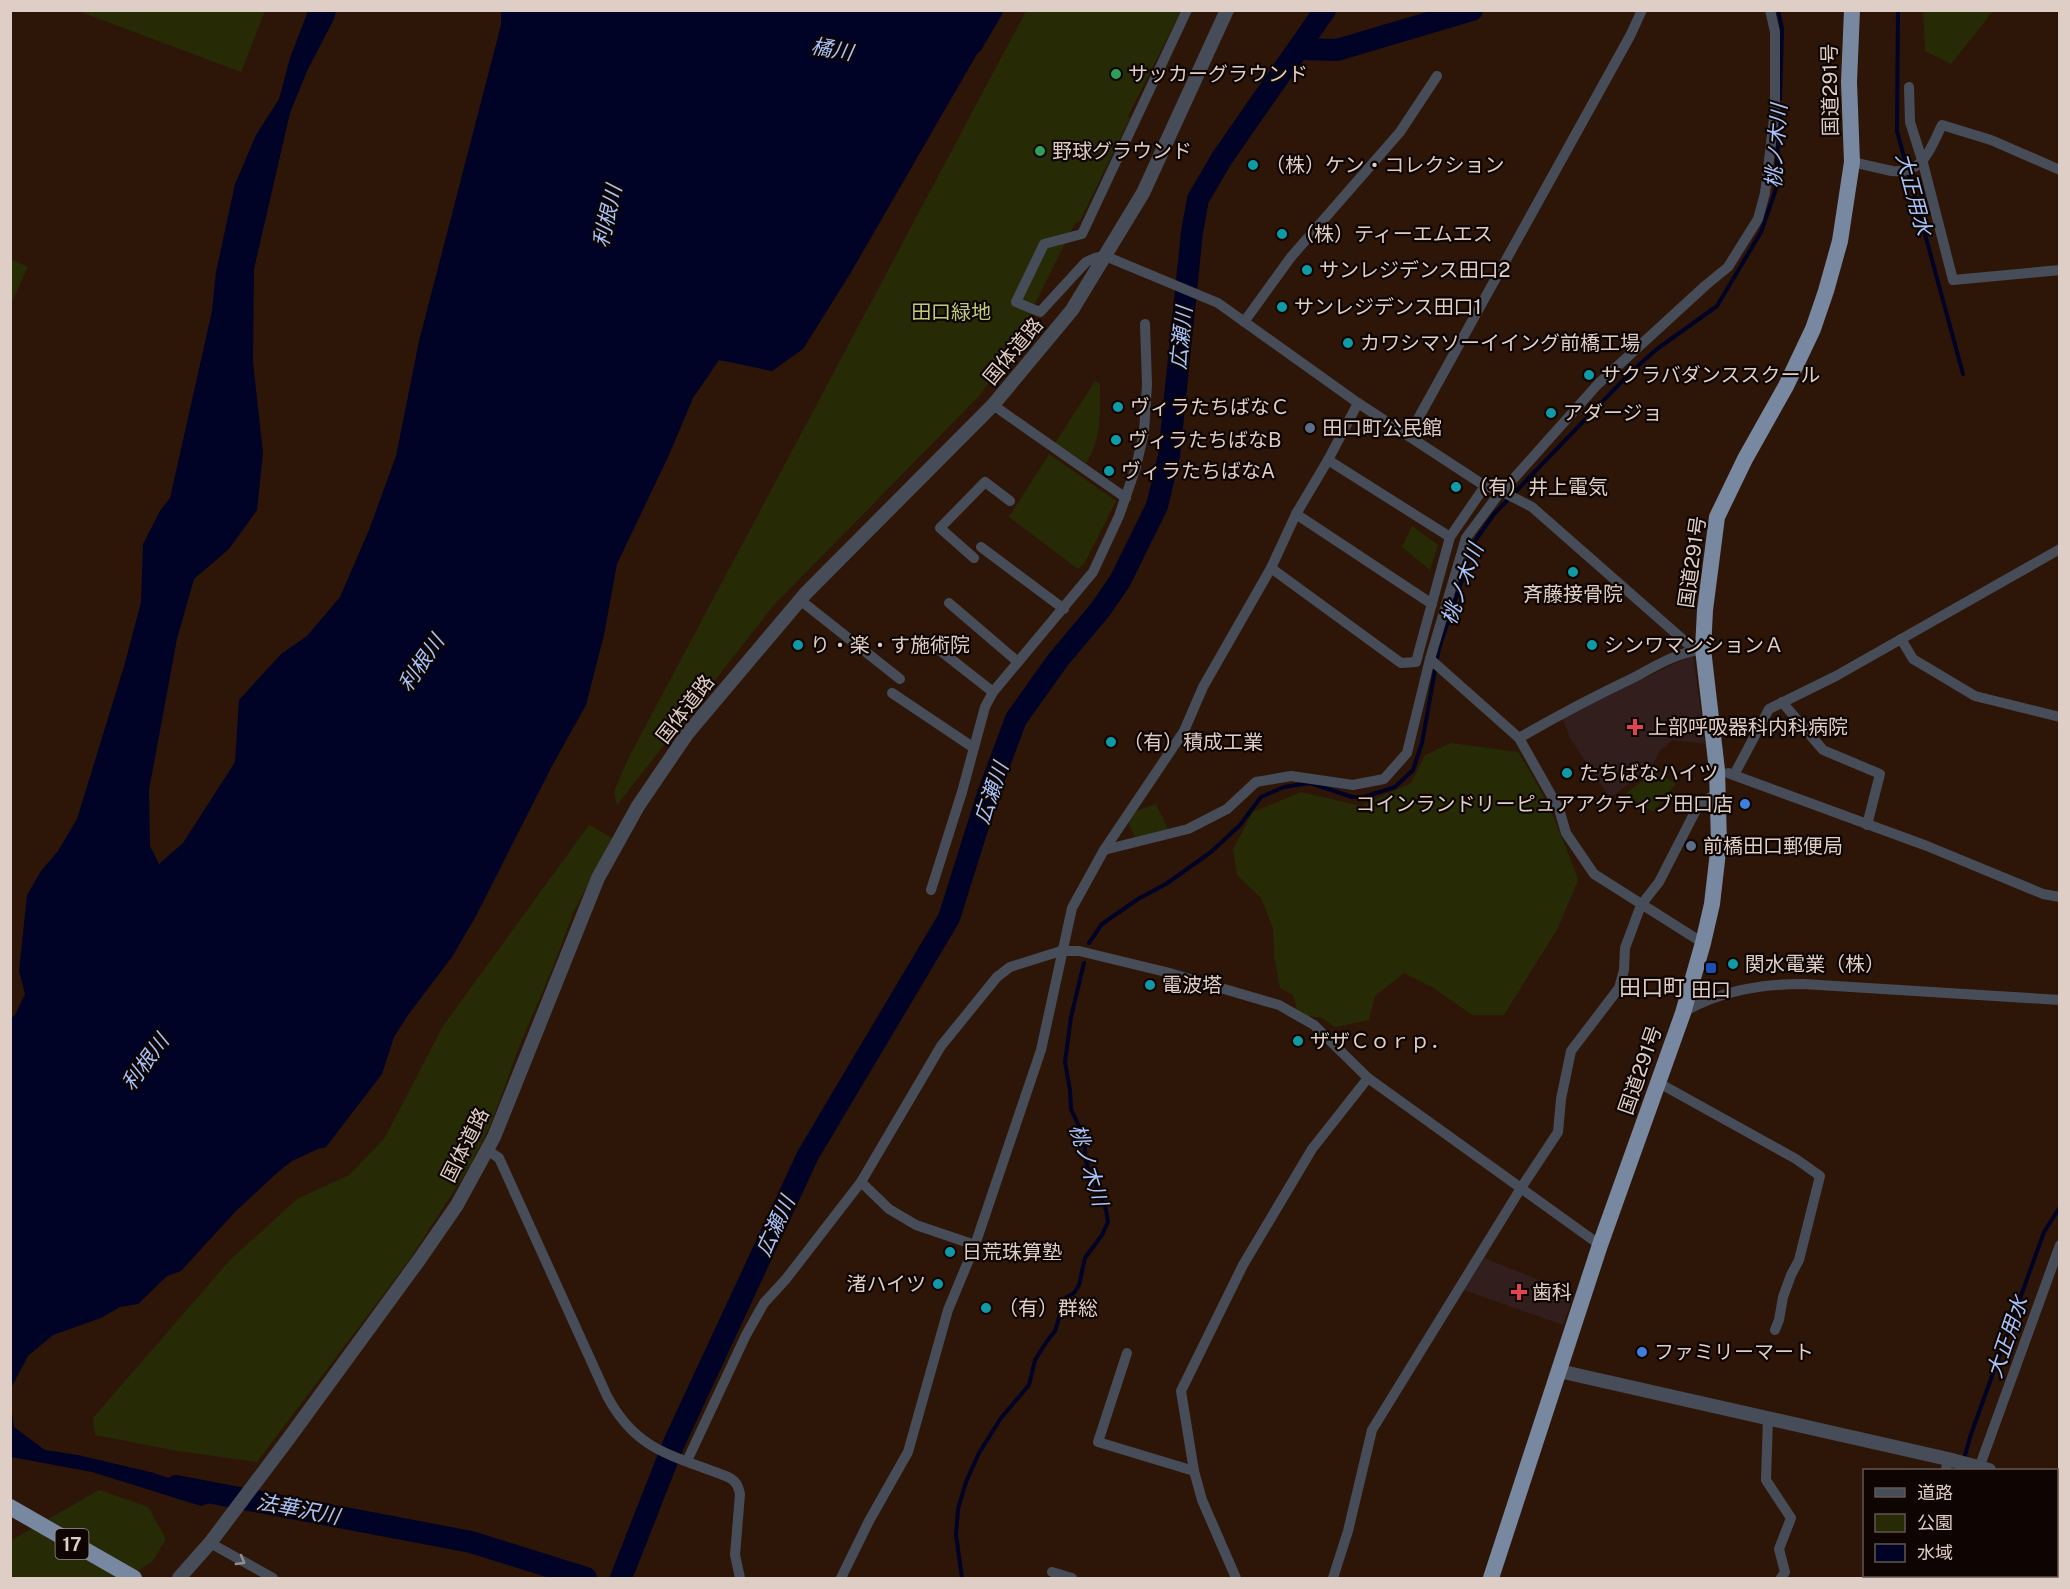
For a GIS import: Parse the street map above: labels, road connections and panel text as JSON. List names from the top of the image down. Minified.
{"streets":{"highway":["国道291号","17"],"street":["国体道路"]},"districts":["田口町"],"water":["橘川","桃ノ木川","大正用水","利根川","広瀬川","法華沢川"],"parks":["田口緑地"],"places":{"other":["サッカーグラウンド","野球グラウンド","（株）ケン・コレクション","（株）ティーエムエス","サンレジデンス田口2","サンレジデンス田口1","カワシマソーイイング前橋工場","サクラバダンススクール","ヴィラたちばなＣ","アダージョ","田口町公民館","ヴィラたちばなB","ヴィラたちばなA","（有）井上電気","斉藤接骨院","り・楽・す施術院","シンワマンションＡ","（有）積成工業","たちばなハイツ","コインランドリーピュアアクティブ田口店","前橋田口郵便局","関水電業（株）","電波塔","ザザＣｏｒｐ．","日荒珠算塾","渚ハイツ","（有）群総","ファミリーマート"],"health":["上部呼吸器科内科病院","歯科"],"transit":["田口"]},"legend":["道路","公園","水域"]}
